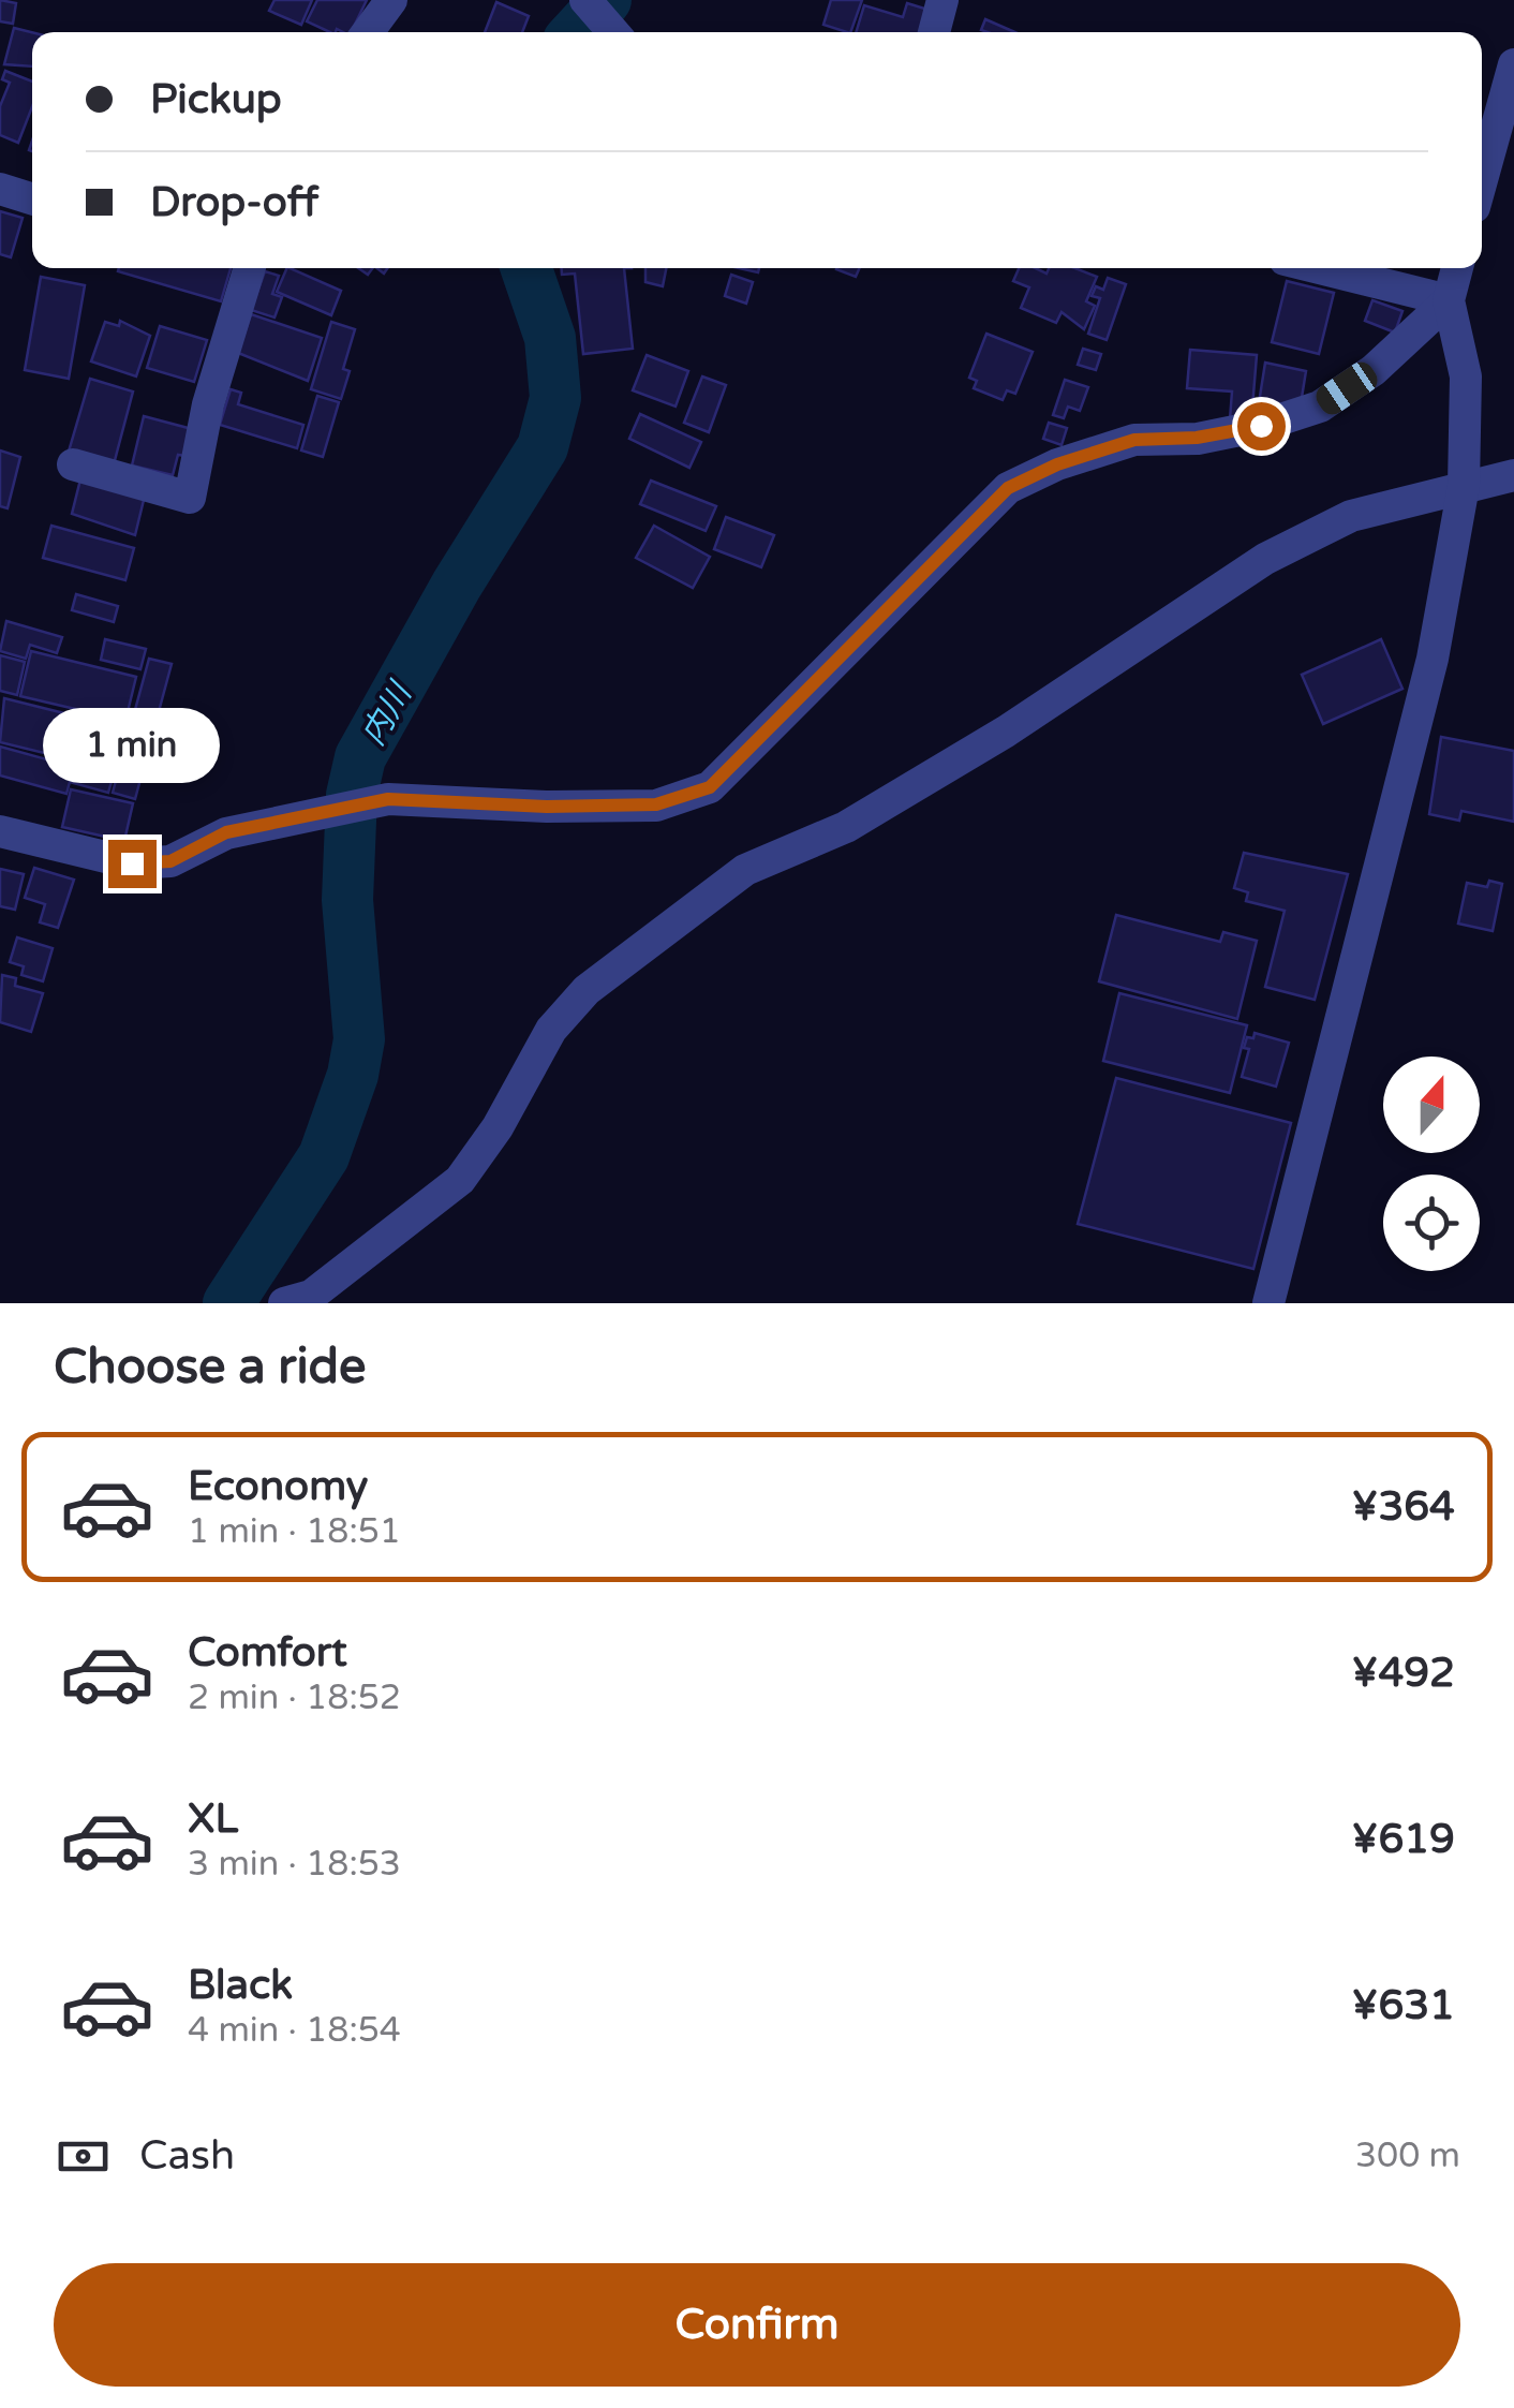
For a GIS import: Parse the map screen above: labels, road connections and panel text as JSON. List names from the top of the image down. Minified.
{"water":["内川"],"north":"top","page":{"banner":["Pickup","Drop-off"],"bubble":"1 min","heading":"Choose a ride","list":[{"name":"Economy","note":"1 min · 18:51","value":"¥364"},{"name":"Comfort","note":"2 min · 18:52","value":"¥492"},{"name":"XL","note":"3 min · 18:53","value":"¥619"},{"name":"Black","note":"4 min · 18:54","value":"¥631"}],"pay":["Cash","300 m"],"buttons":"Confirm"}}
